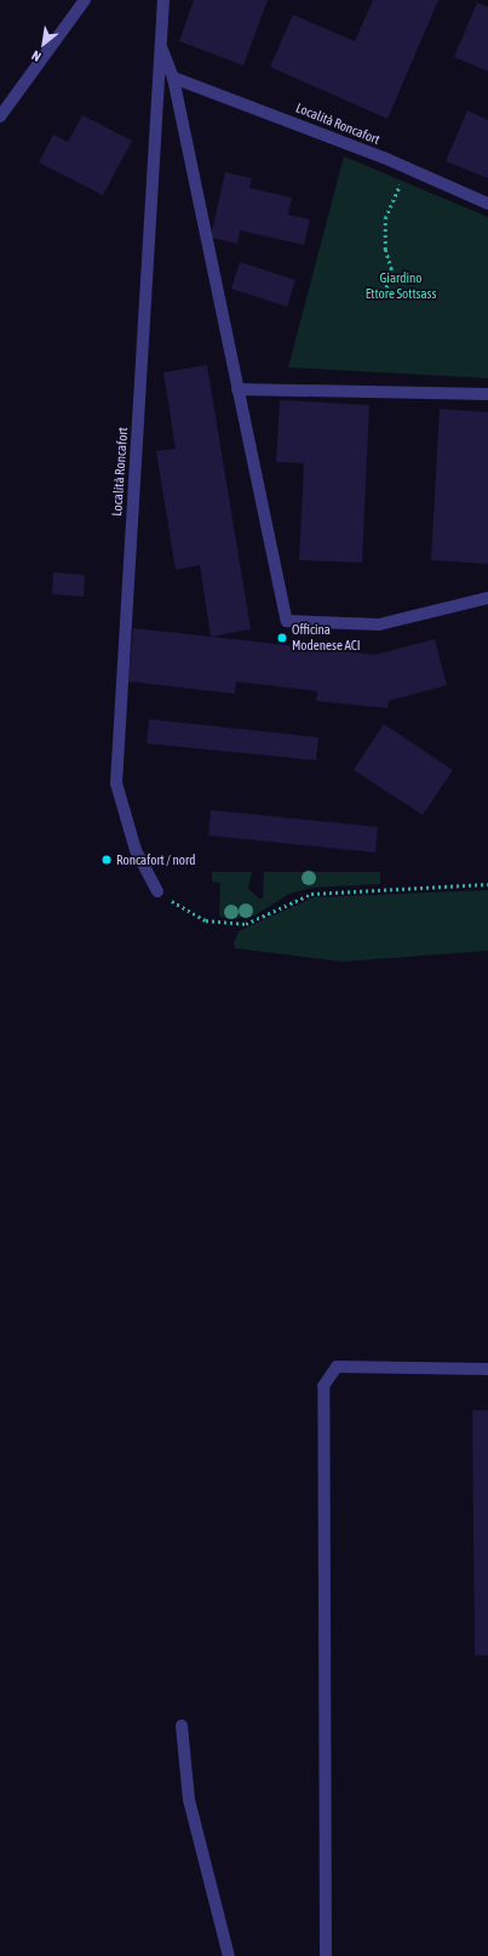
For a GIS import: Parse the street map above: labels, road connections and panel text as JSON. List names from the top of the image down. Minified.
{"streets":{"street":["Località Roncafort"]},"parks":["Giardino Ettore Sottsass"],"places":["Officina Modenese ACI","Roncafort / nord"],"north":"bottom left"}
